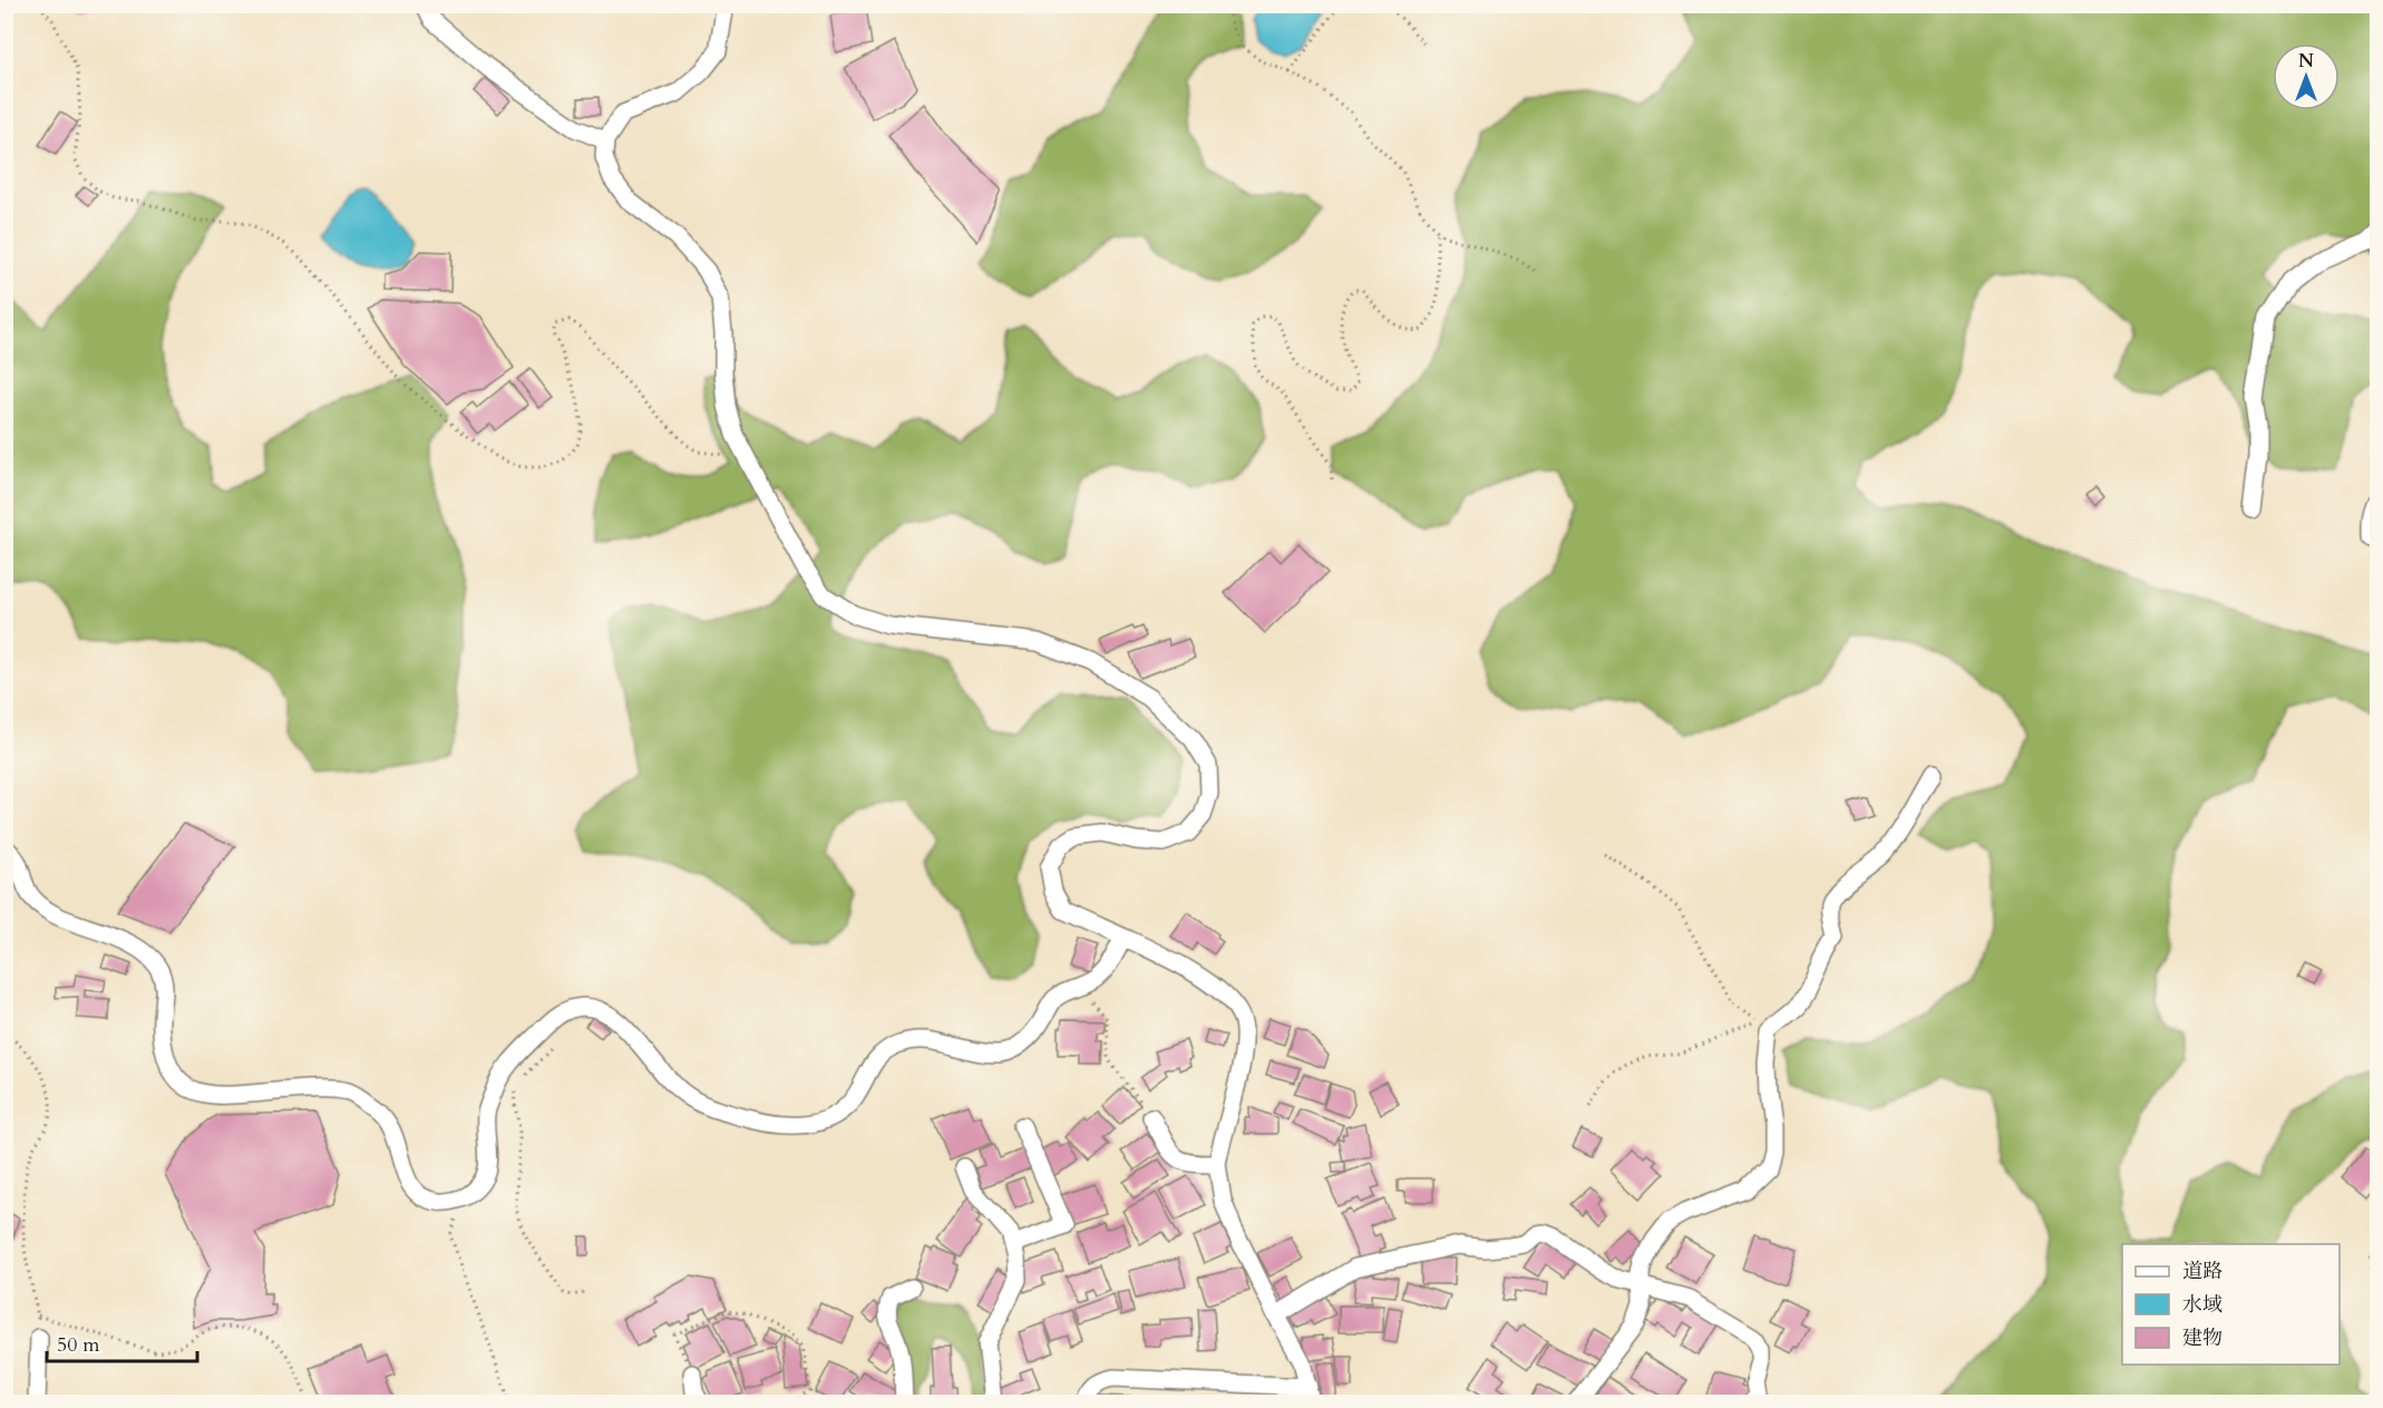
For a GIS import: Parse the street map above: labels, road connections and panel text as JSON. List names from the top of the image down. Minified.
{"legend":["道路","水域","建物"],"scale_bar":"50 m","north":"top"}
